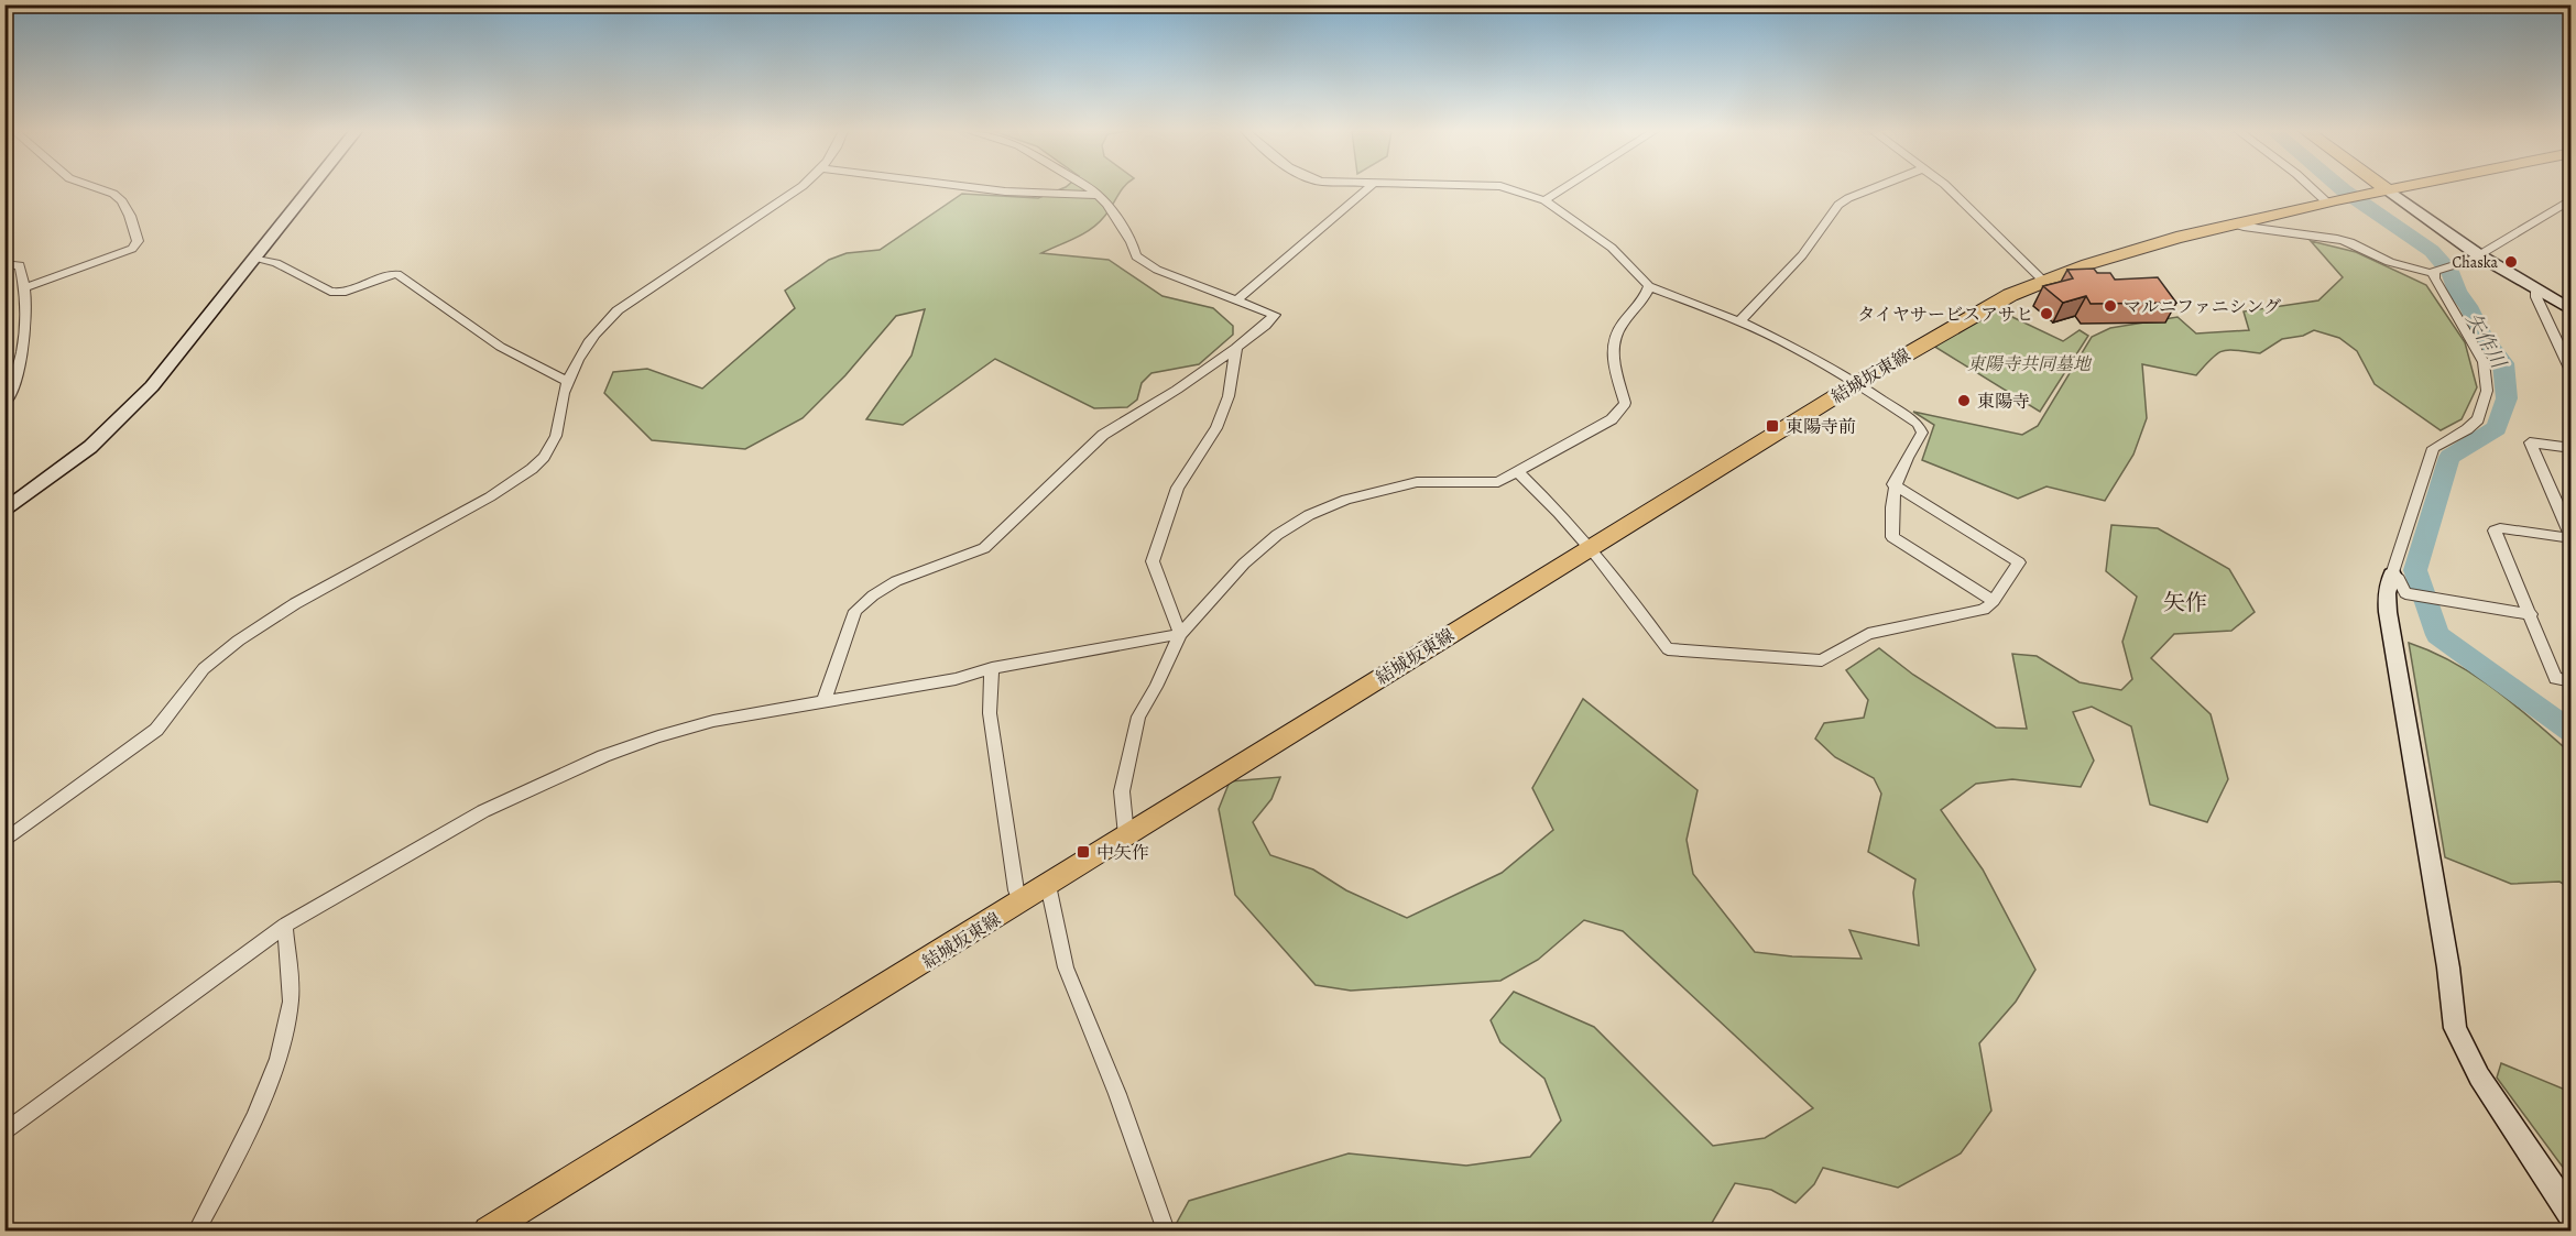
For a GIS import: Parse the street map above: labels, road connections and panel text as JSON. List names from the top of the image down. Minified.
{"streets":{"main road":["結城坂東線"]},"districts":["矢作"],"water":["矢作川"],"parks":["東陽寺共同墓地"],"places":{"other":["Chaska","マルニファニシング","タイヤサービスアサヒ","東陽寺"],"transit":["東陽寺前","中矢作"]}}
